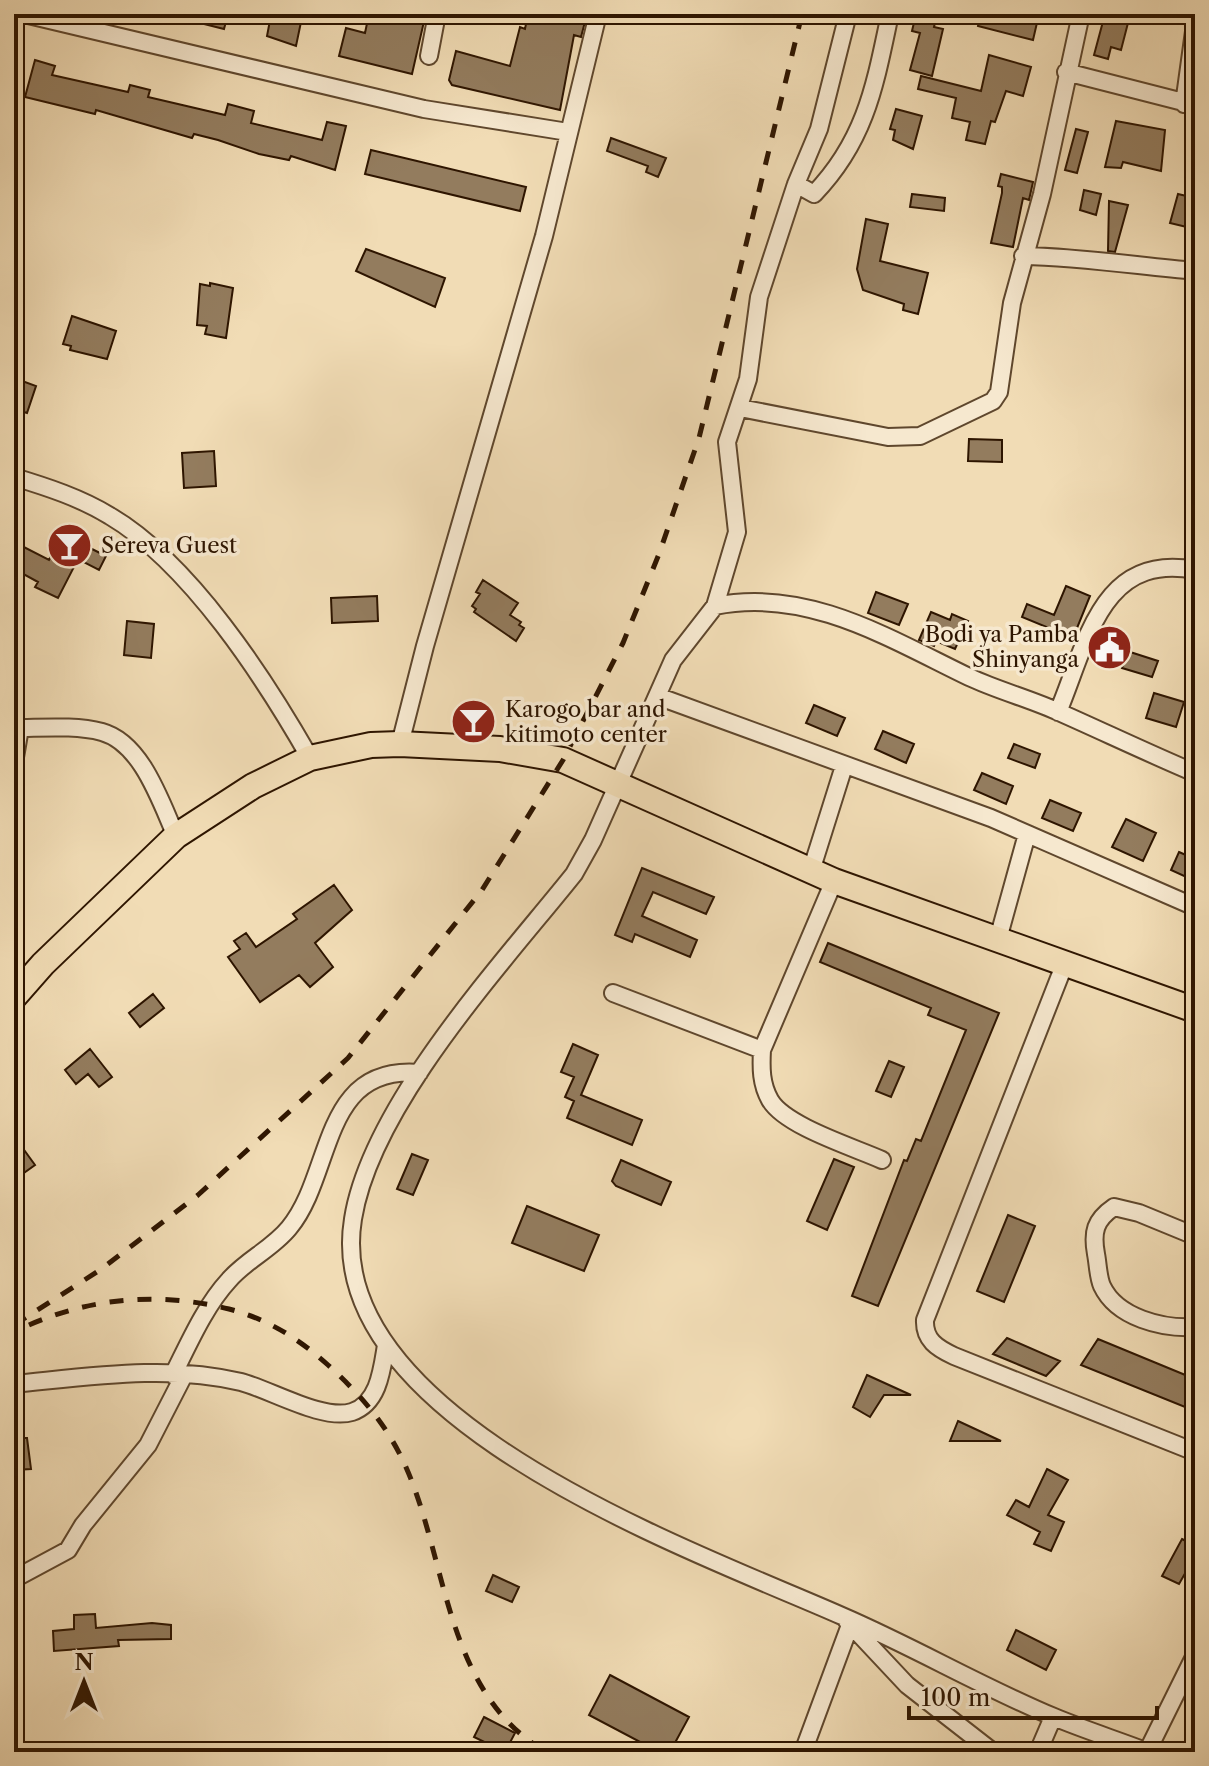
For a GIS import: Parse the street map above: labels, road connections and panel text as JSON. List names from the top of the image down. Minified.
{"places":{"bar":["Sereva Guest","Karogo bar and kitimoto center"],"public building":["Bodi ya Pamba Shinyanga"]},"scale_bar":"100 m","north":"top"}
